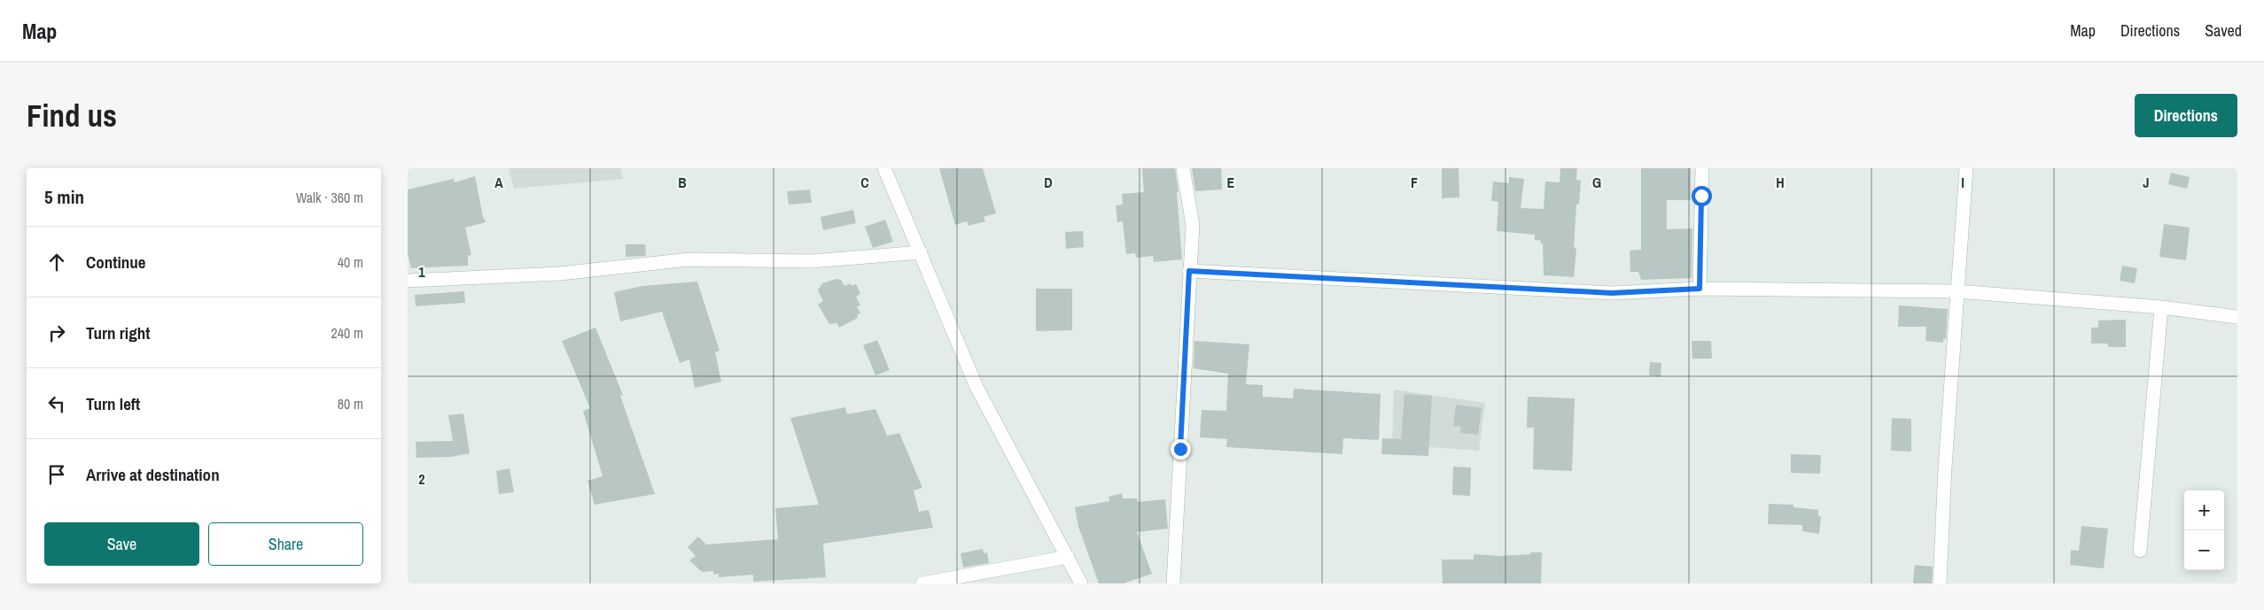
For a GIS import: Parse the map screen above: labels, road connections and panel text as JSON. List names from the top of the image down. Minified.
{"page":{"header":"Map","nav":["Map","Directions","Saved"],"buttons":["Directions",["Save","Share"]],"title":"Find us","heading":["5 min","Walk · 360 m"],"list":[["Continue","40 m"],["Turn right","240 m"],["Turn left","80 m"],"Arrive at destination"],"map_buttons":["+","−"]},"grid":{"columns":["A","B","C","D","E","F","G","H","I","J"],"rows":["1","2"]}}
